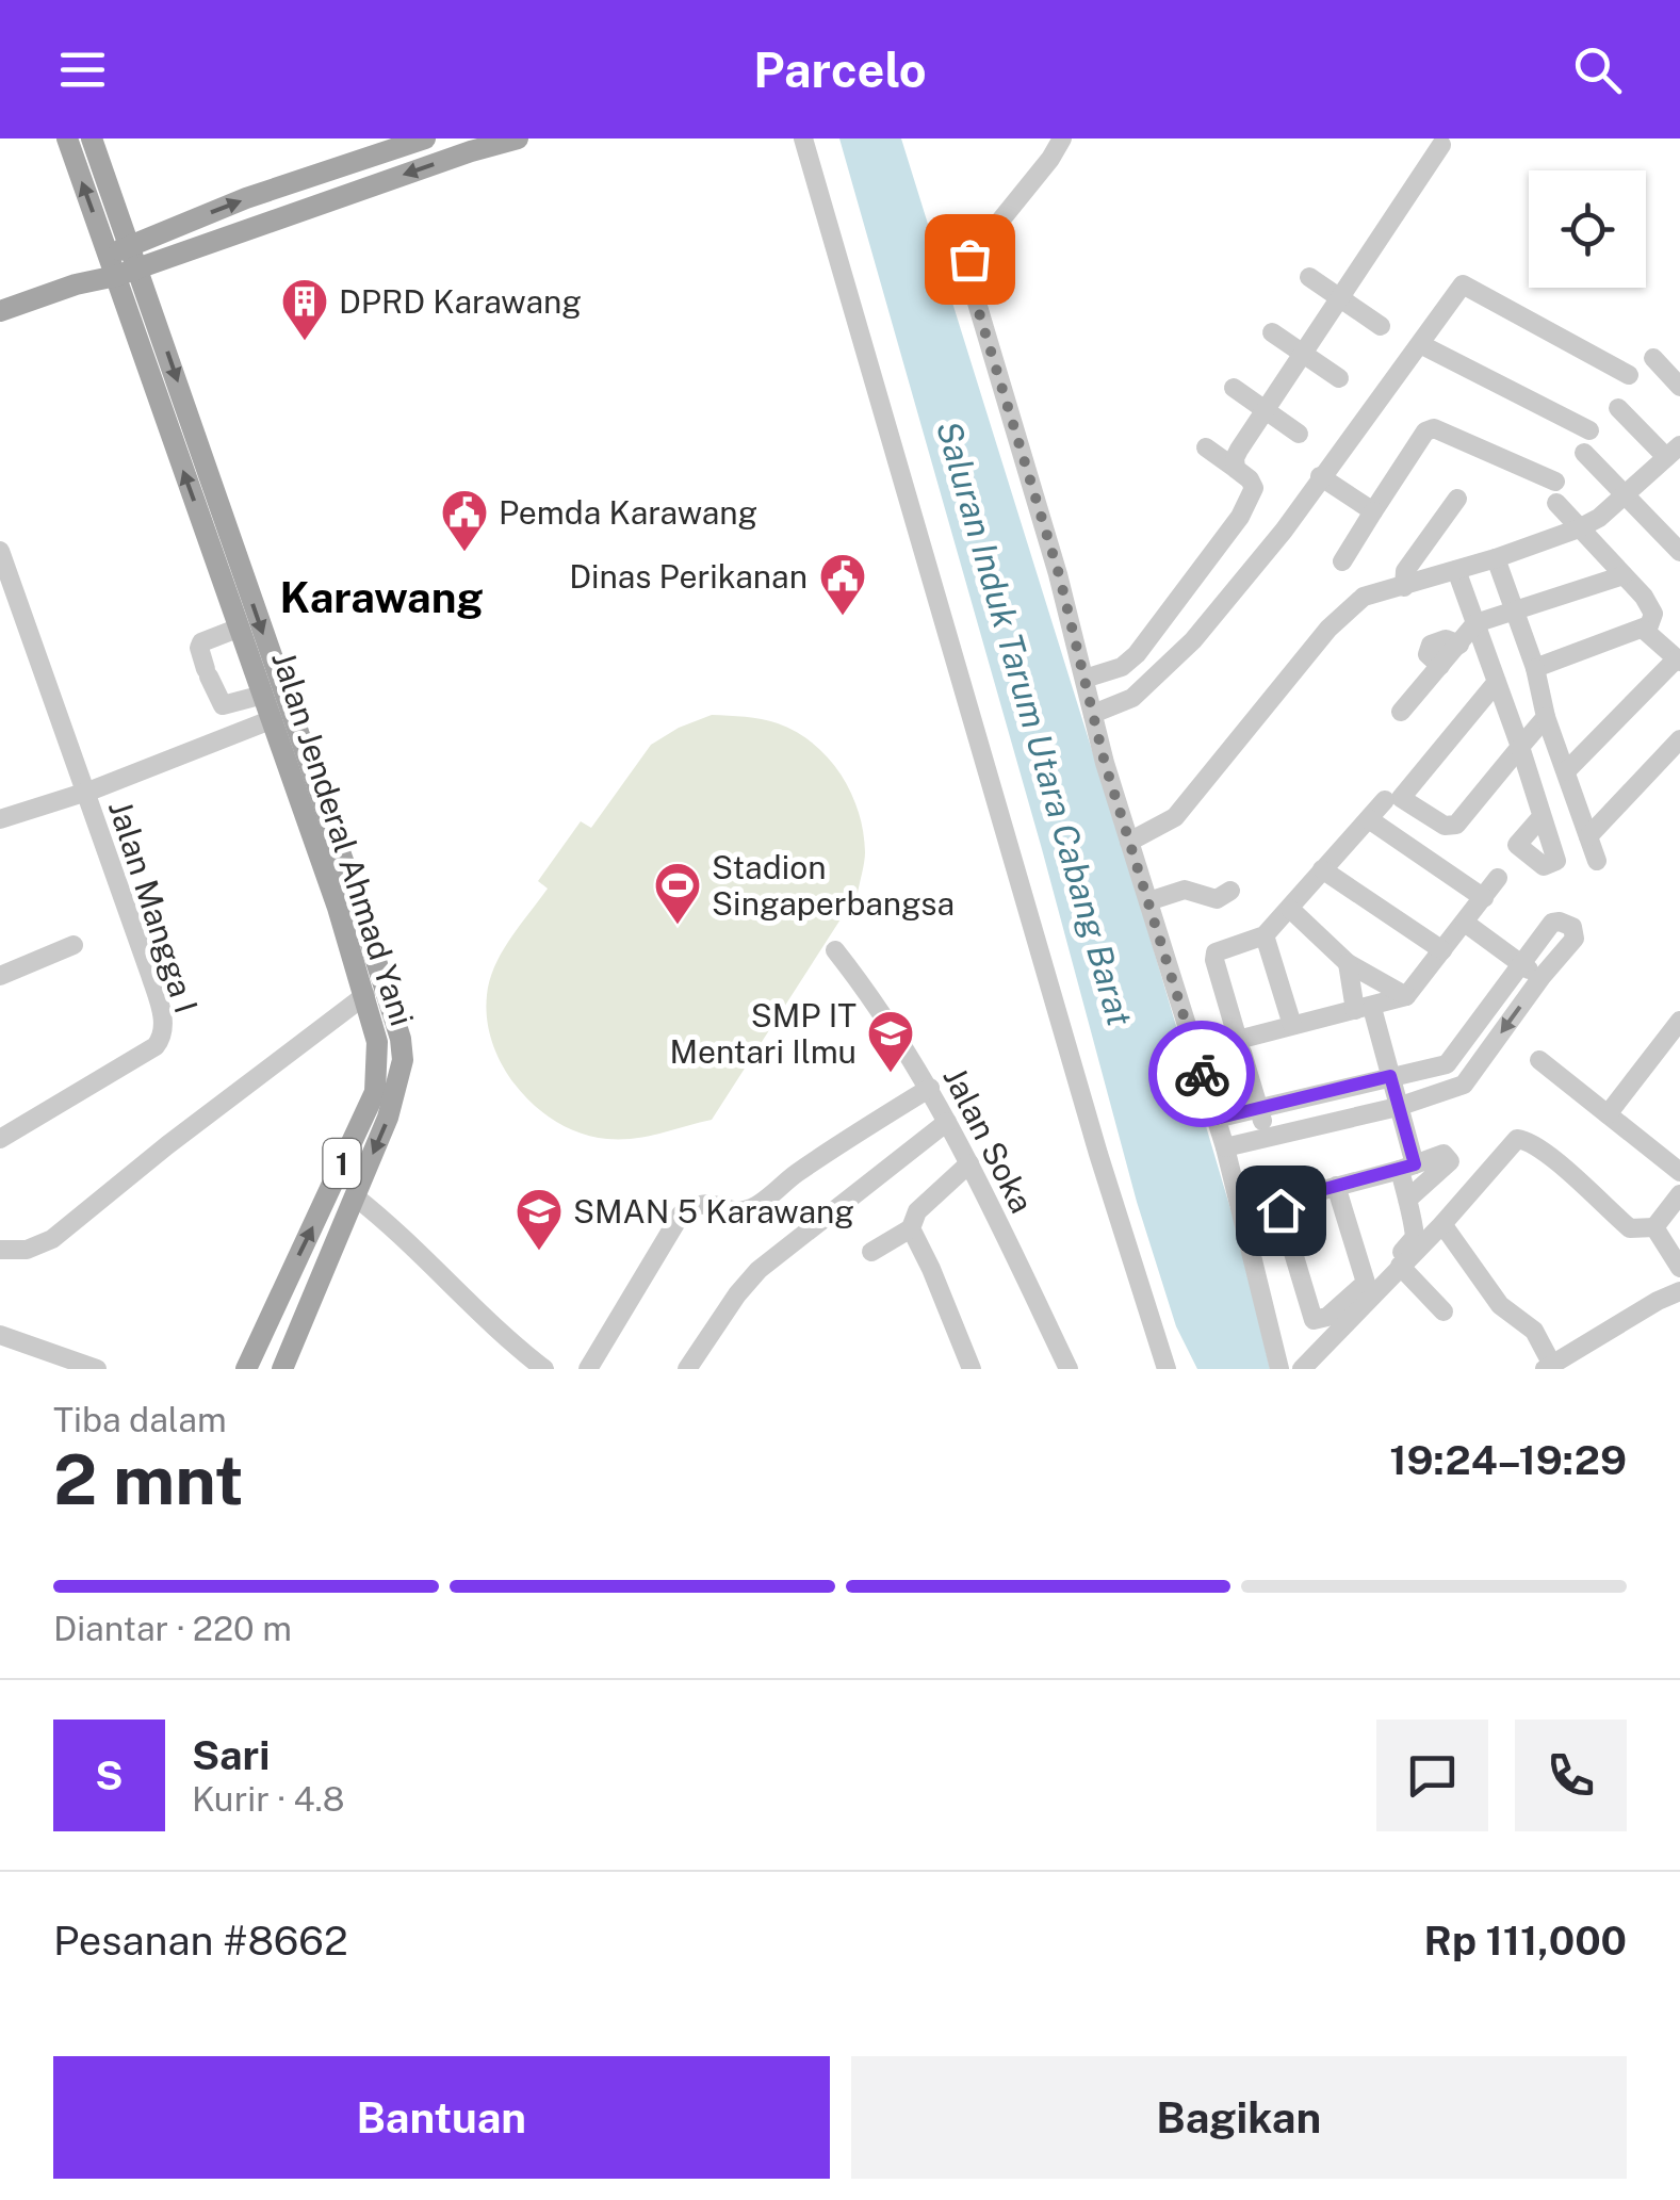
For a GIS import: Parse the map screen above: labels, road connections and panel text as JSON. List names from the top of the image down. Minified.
{"streets":{"main road":["Jalan Jenderal Ahmad Yani","1"],"street":["Jalan Mangga I","Jalan Soka"]},"districts":["Karawang"],"water":["Saluran Induk Tarum Utara Cabang Barat"],"places":{"building":["DPRD Karawang"],"public building":["Pemda Karawang","Dinas Perikanan"],"sports":["Stadion Singaperbangsa"],"school or university":["SMP IT Mentari Ilmu","SMAN 5 Karawang"]},"page":{"header":"Parcelo","heading":["2 mnt","Tiba dalam","19:24–19:29"],"panel":["Sari","Kurir · 4.8","Pesanan #8662","Rp 111,000"],"bar":"Diantar · 220 m","round":"S","buttons":["Bantuan","Bagikan"]}}
